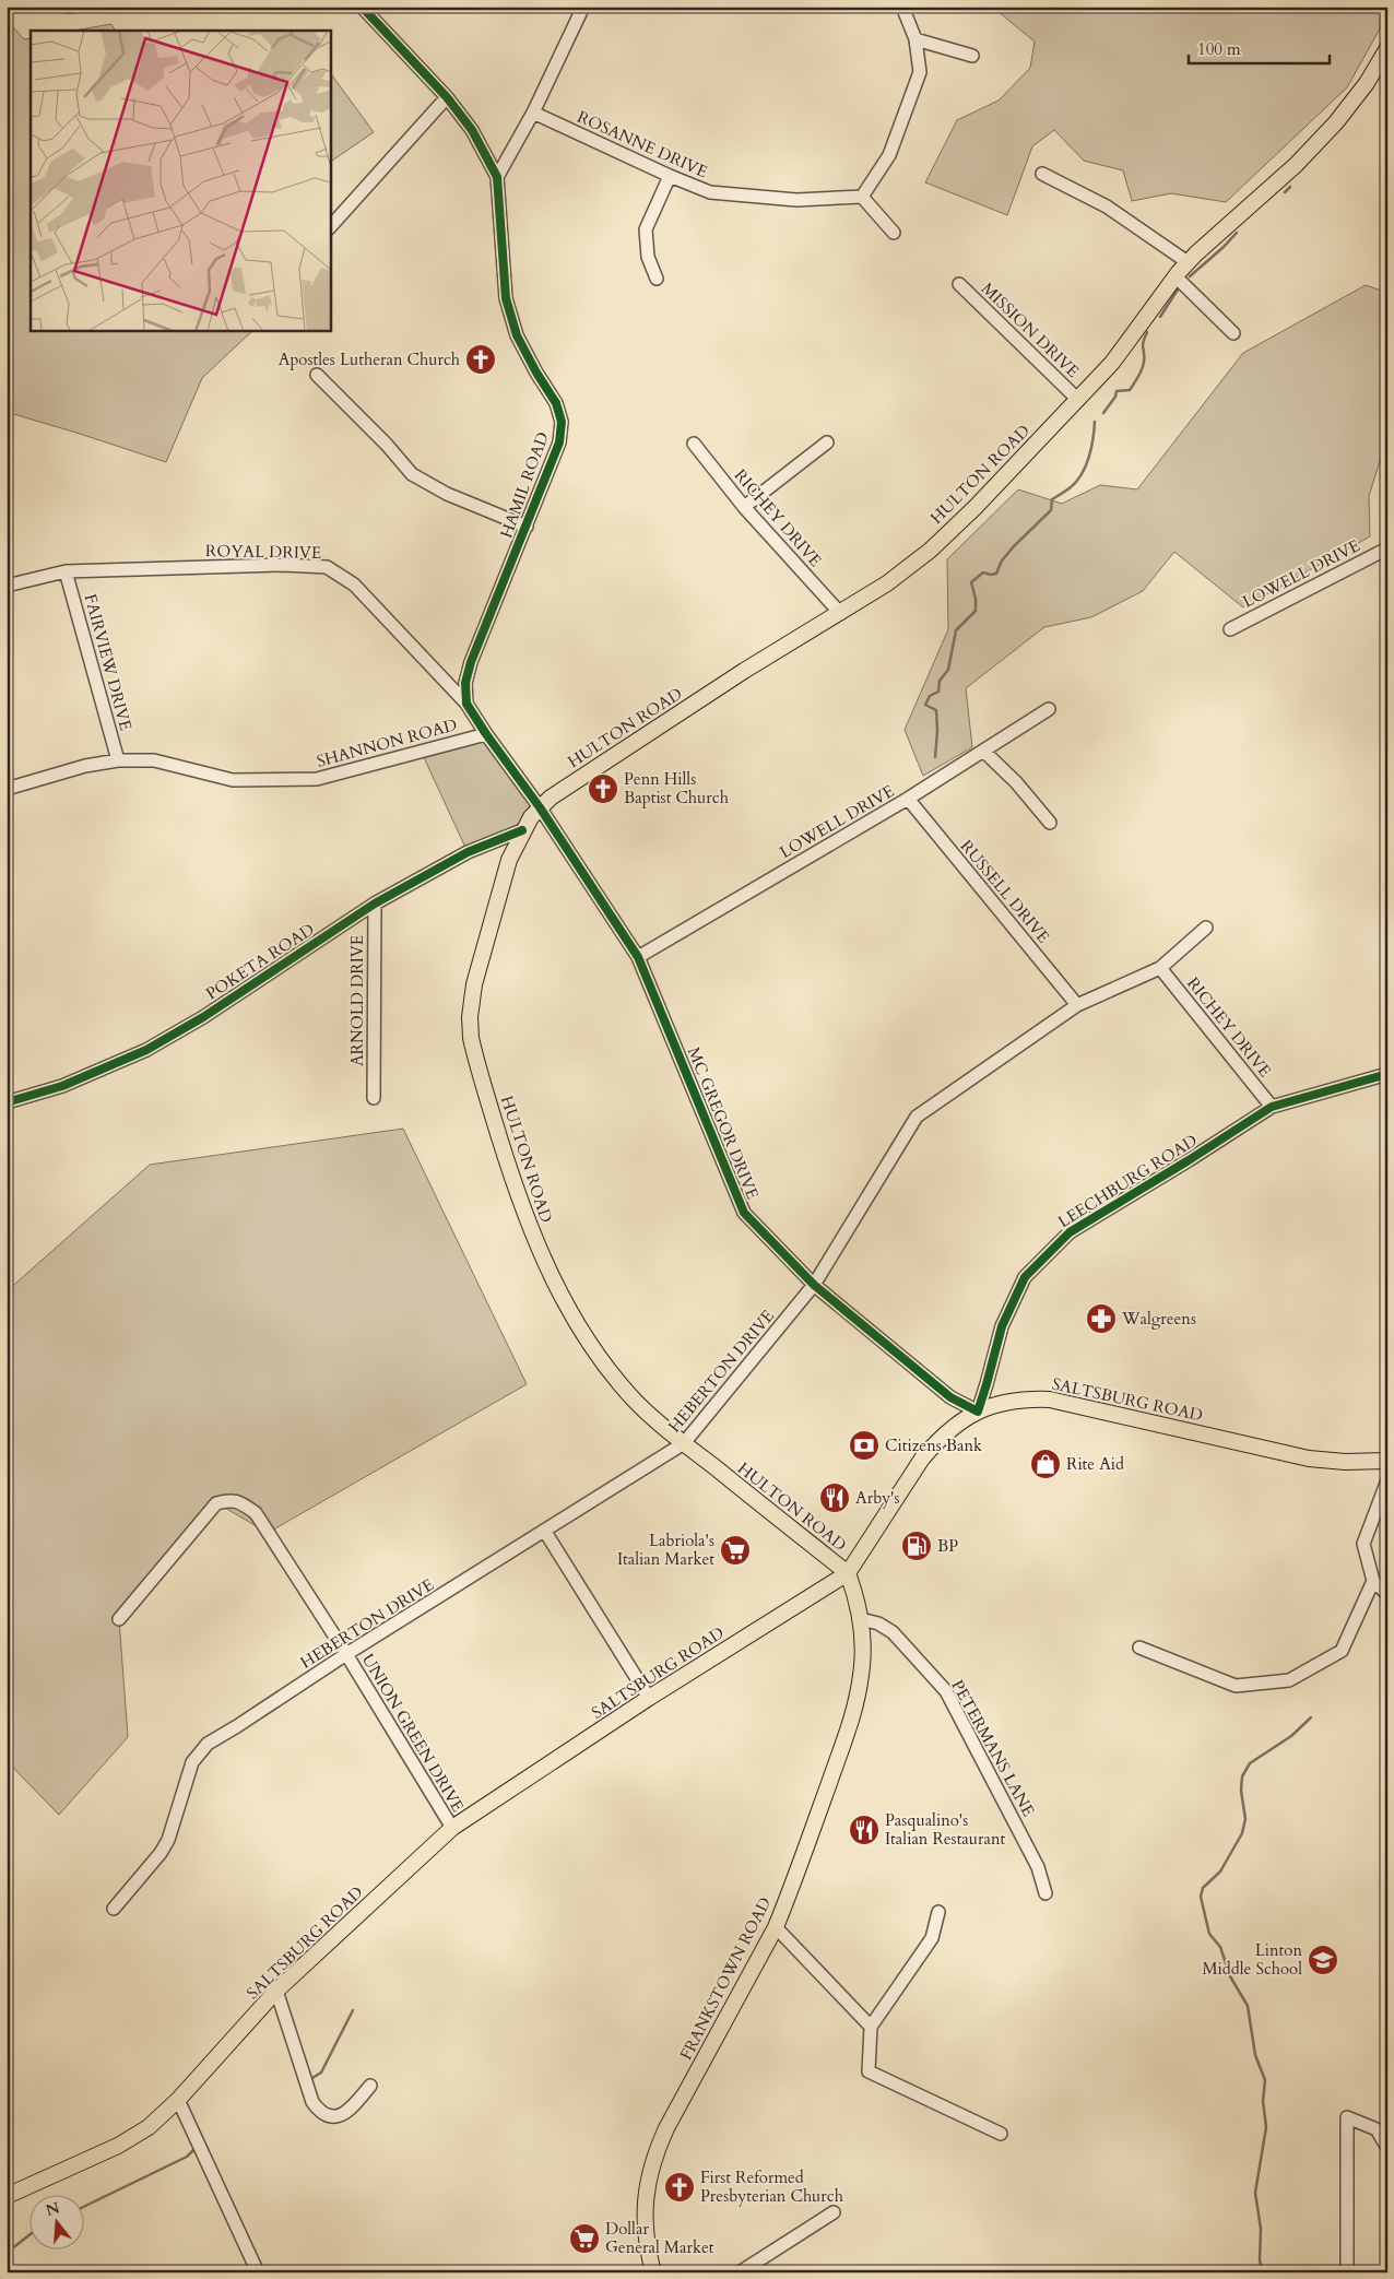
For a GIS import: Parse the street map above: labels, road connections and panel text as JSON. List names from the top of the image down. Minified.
{"streets":{"main road":["HULTON ROAD","SALTSBURG ROAD","FRANKSTOWN ROAD"],"street":["ROSANNE DRIVE","MISSION DRIVE","HAMIL ROAD","RICHEY DRIVE","ROYAL DRIVE","LOWELL DRIVE","FAIRVIEW DRIVE","SHANNON ROAD","RUSSELL DRIVE","POKETA ROAD","ARNOLD DRIVE","MC GREGOR DRIVE","LEECHBURG ROAD","HEBERTON DRIVE","UNION GREEN DRIVE","PETERMANS LANE"]},"crossings":[["MISSION DRIVE","HULTON ROAD"],["HULTON ROAD","RICHEY DRIVE"],["HULTON ROAD","POKETA ROAD"],["HULTON ROAD","MC GREGOR DRIVE"],["HULTON ROAD","HEBERTON DRIVE"],["HULTON ROAD","SALTSBURG ROAD"],["HULTON ROAD","FRANKSTOWN ROAD"],["HAMIL ROAD","ROYAL DRIVE"],["RICHEY DRIVE","LEECHBURG ROAD"],["RICHEY DRIVE","HEBERTON DRIVE"],["ROYAL DRIVE","FAIRVIEW DRIVE"],["LOWELL DRIVE","RUSSELL DRIVE"],["LOWELL DRIVE","MC GREGOR DRIVE"],["FAIRVIEW DRIVE","SHANNON ROAD"],["RUSSELL DRIVE","HEBERTON DRIVE"],["POKETA ROAD","ARNOLD DRIVE"],["MC GREGOR DRIVE","LEECHBURG ROAD"],["MC GREGOR DRIVE","HEBERTON DRIVE"],["MC GREGOR DRIVE","SALTSBURG ROAD"],["LEECHBURG ROAD","SALTSBURG ROAD"],["HEBERTON DRIVE","UNION GREEN DRIVE"],["SALTSBURG ROAD","UNION GREEN DRIVE"],["SALTSBURG ROAD","FRANKSTOWN ROAD"],["PETERMANS LANE","FRANKSTOWN ROAD"]],"places":{"church":["Apostles Lutheran Church","Penn Hills Baptist Church","First Reformed Presbyterian Church"],"pharmacy":["Walgreens"],"bank":["Citizens Bank"],"shop":["Rite Aid"],"restaurant":["Arby's","Pasqualino's Italian Restaurant"],"fuel station":["BP"],"supermarket":["Labriola's Italian Market","Dollar General Market"],"school or university":["Linton Middle School"]},"scale_bar":"100 m","north":"top"}
